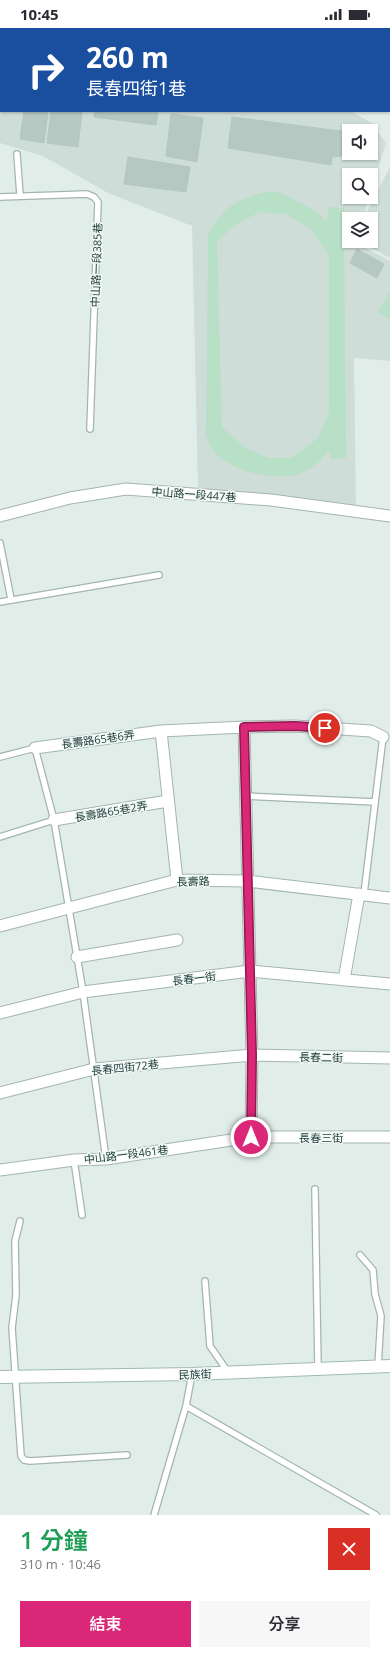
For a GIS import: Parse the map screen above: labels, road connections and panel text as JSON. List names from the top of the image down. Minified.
{"streets":{"street":["中山路一段447巷","長壽路65巷6弄","長壽路65巷2弄","長壽路","長春一街","長春二街","長春四街72巷","長春三街","中山路一段461巷","民族街"],"lane":["中山路一段385巷"]},"crossings":[["長春二街","長春四街72巷"],["長春三街","中山路一段461巷"]],"page":{"status":"10:45","turn":["260 m","長春四街1巷"],"heading":["1 分鐘","310 m · 10:46"],"buttons":["結束","分享"]}}
